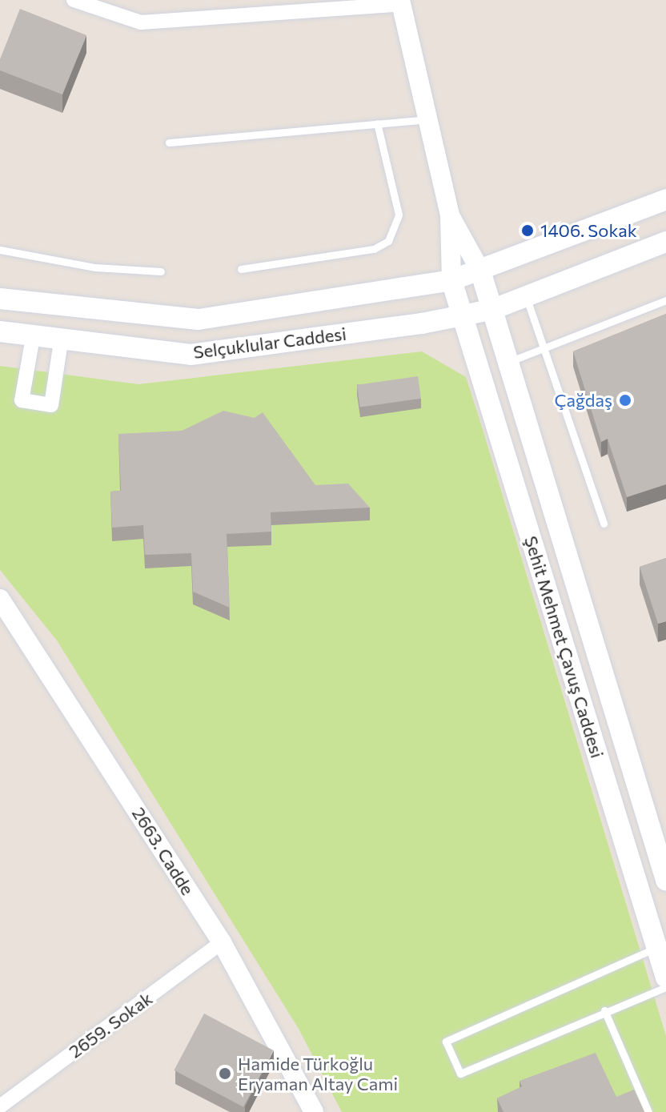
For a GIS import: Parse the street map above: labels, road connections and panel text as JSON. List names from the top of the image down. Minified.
{"streets":{"main road":["Selçuklular Caddesi","Şehit Mehmet Çavuş Caddesi"],"street":["2663. Cadde","2659. Sokak"]},"crossings":[["Selçuklular Caddesi","Şehit Mehmet Çavuş Caddesi"],["2663. Cadde","2659. Sokak"]],"places":["1406. Sokak","Çağdaş","Hamide Türkoğlu Eryaman Altay Cami"]}
